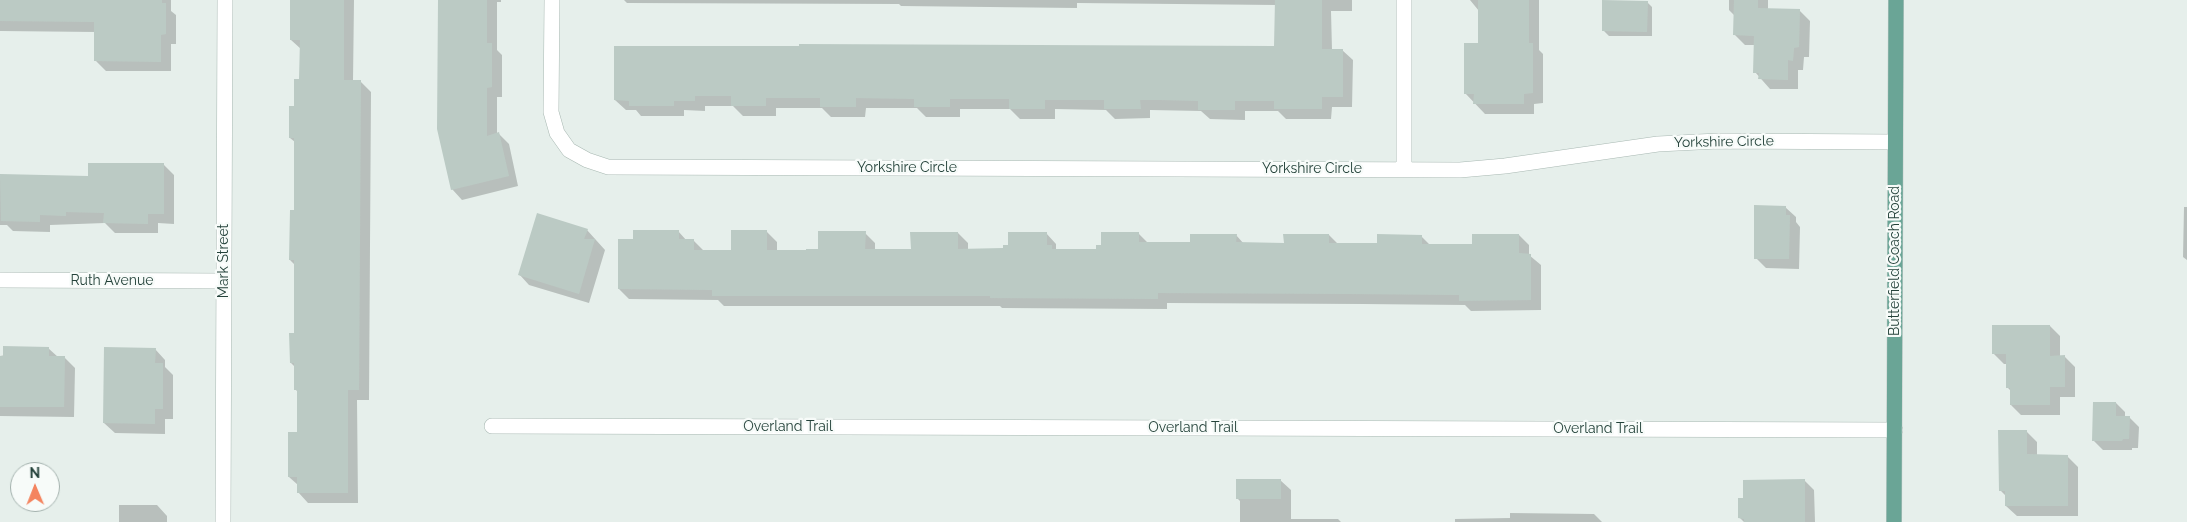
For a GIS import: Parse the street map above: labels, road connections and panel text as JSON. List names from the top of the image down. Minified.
{"streets":{"main road":["Butterfield Coach Road"],"street":["Yorkshire Circle","Mark Street","Ruth Avenue","Overland Trail"]},"crossings":[["Yorkshire Circle","Butterfield Coach Road"],["Mark Street","Ruth Avenue"],["Butterfield Coach Road","Overland Trail"]],"north":"top"}
